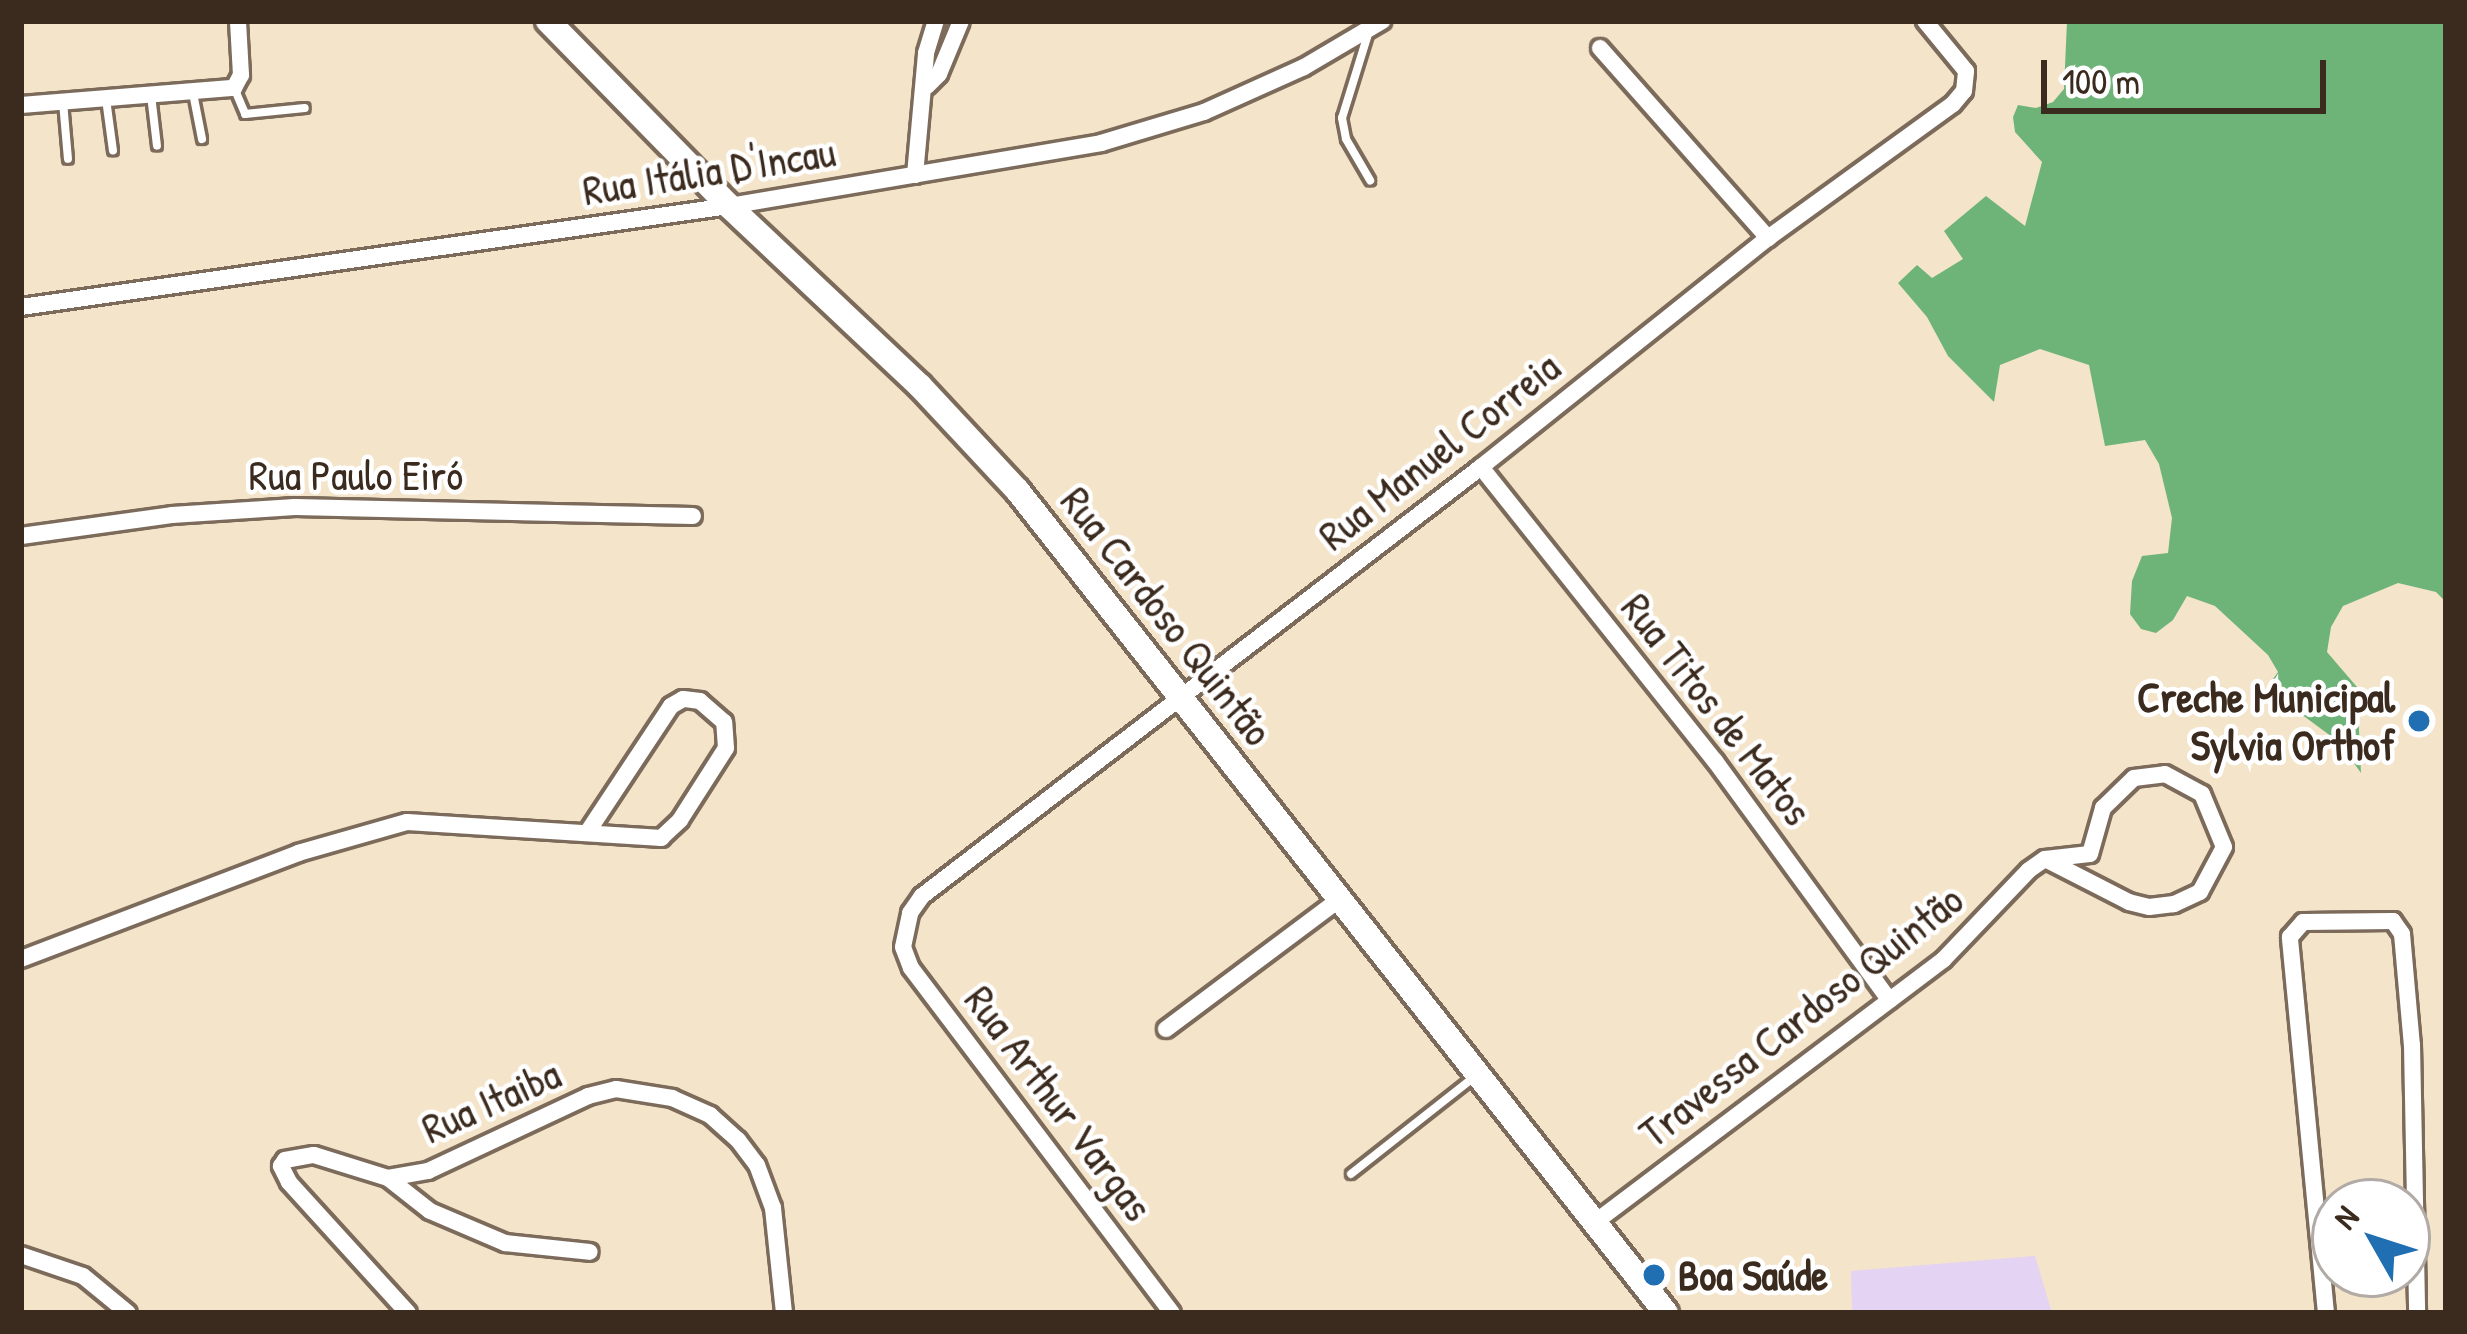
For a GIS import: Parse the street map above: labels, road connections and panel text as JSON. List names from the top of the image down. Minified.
{"streets":{"street":["Rua Itália D'Incau","Rua Manuel Correia","Rua Paulo Eiró","Rua Cardoso Quintão","Rua Titos de Matos","Travessa Cardoso Quintão","Rua Itaiba","Rua Arthur Vargas"]},"crossings":[["Rua Itália D'Incau","Rua Cardoso Quintão"],["Rua Manuel Correia","Rua Cardoso Quintão"],["Rua Manuel Correia","Rua Titos de Matos"],["Rua Manuel Correia","Rua Arthur Vargas"],["Rua Cardoso Quintão","Travessa Cardoso Quintão"],["Rua Titos de Matos","Travessa Cardoso Quintão"]],"places":["Creche Municipal Sylvia Orthof","Boa Saúde"],"scale_bar":"100 m","north":"top left"}
